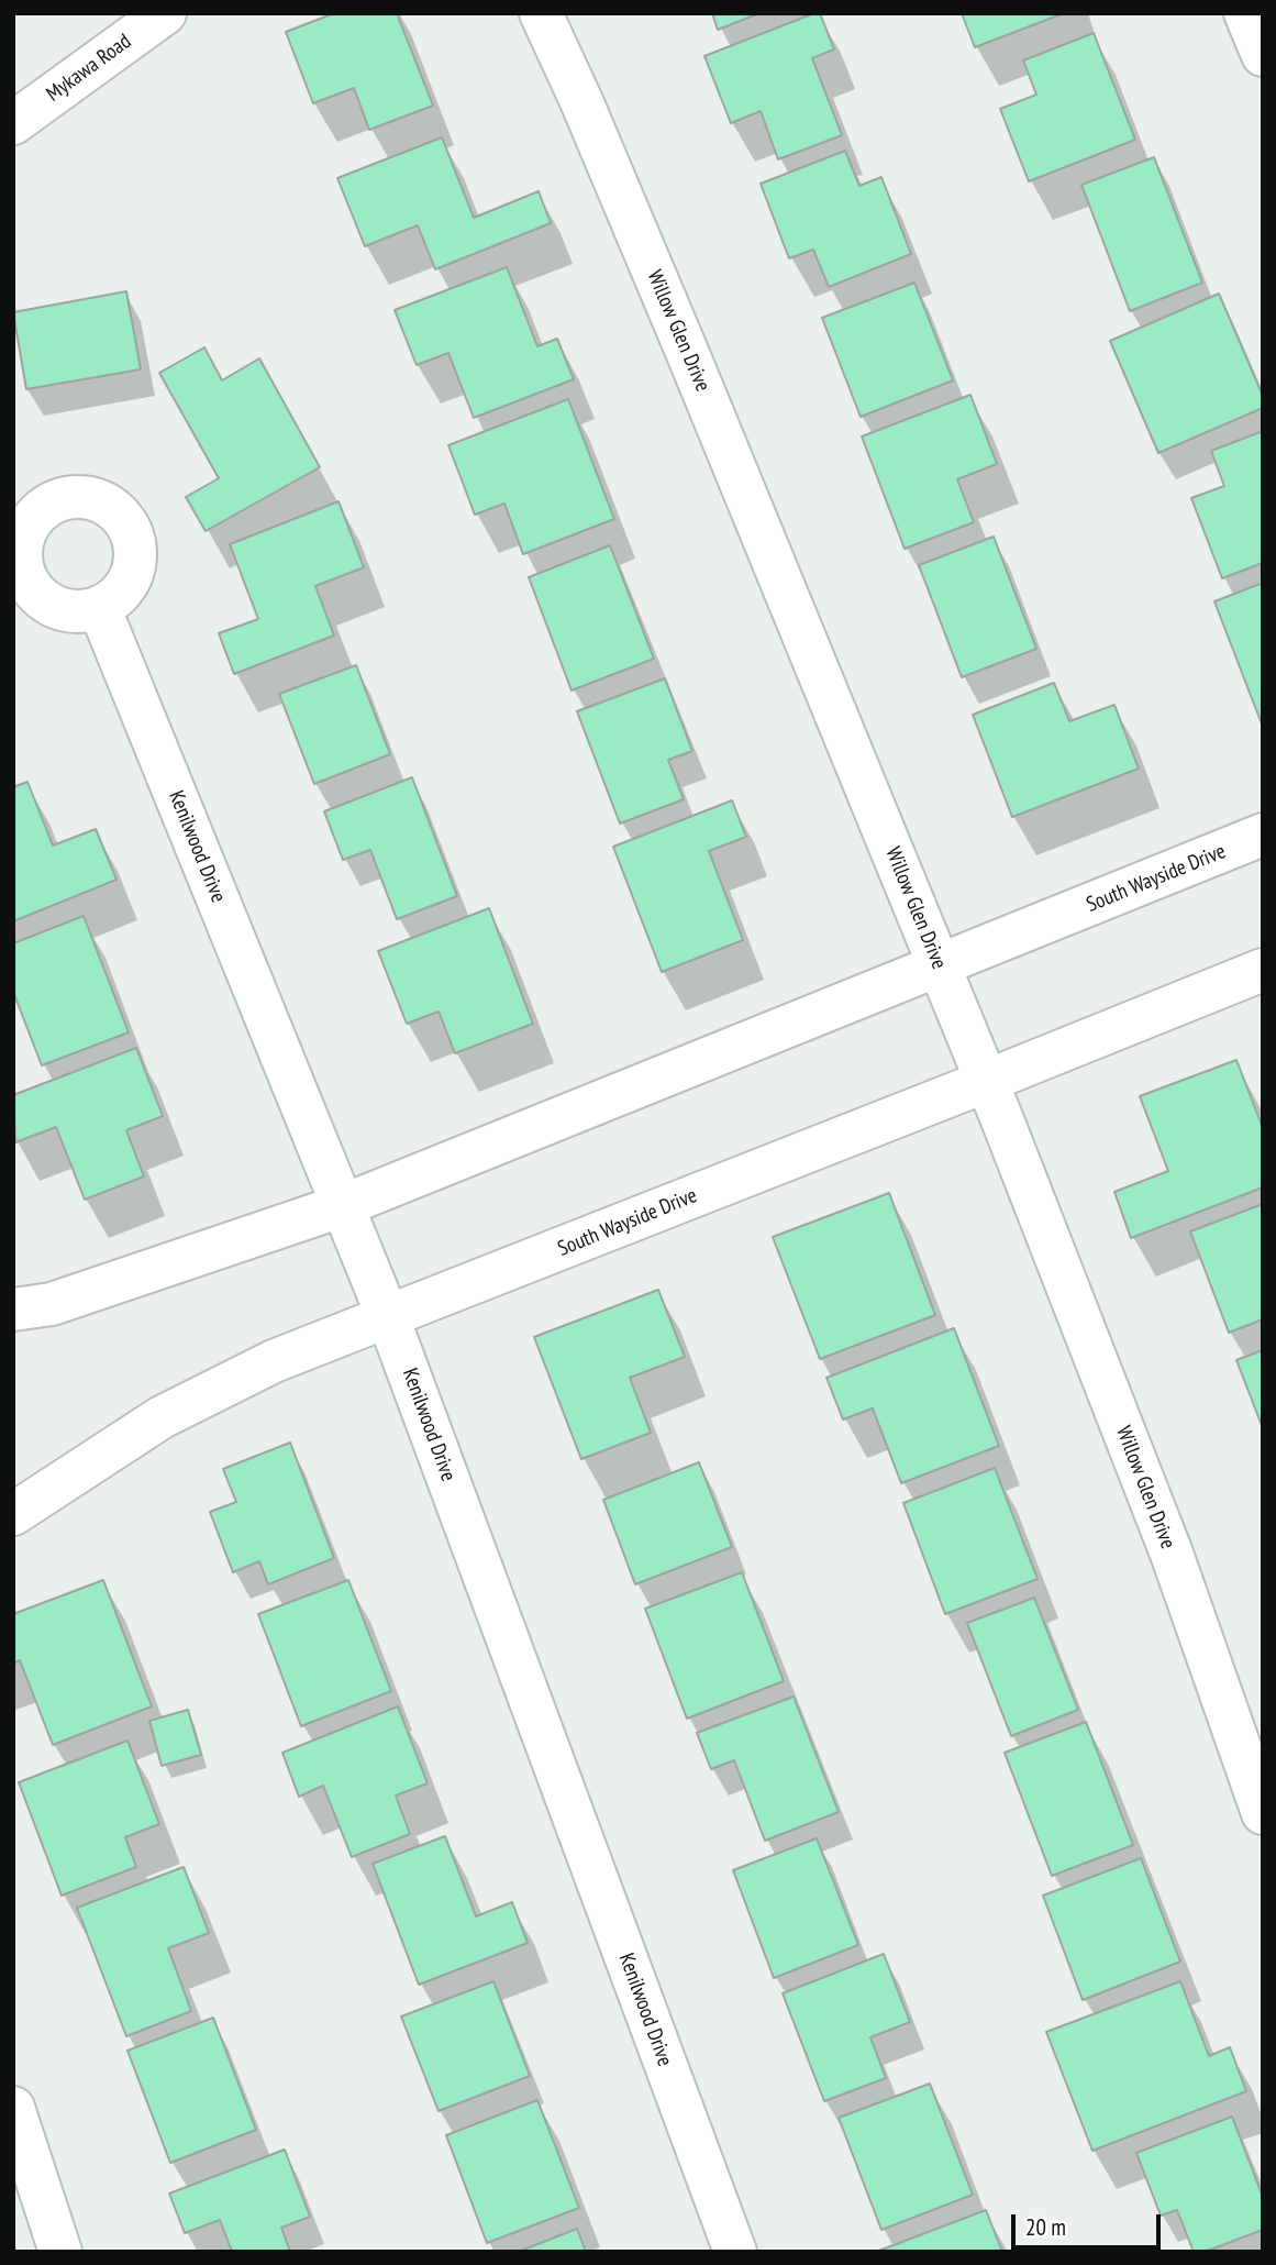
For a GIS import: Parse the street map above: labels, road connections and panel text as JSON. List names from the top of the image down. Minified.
{"streets":{"street":["Mykawa Road","Willow Glen Drive","Kenilwood Drive","South Wayside Drive"]},"crossings":[["Willow Glen Drive","South Wayside Drive"],["Kenilwood Drive","South Wayside Drive"]],"scale_bar":"20 m"}
